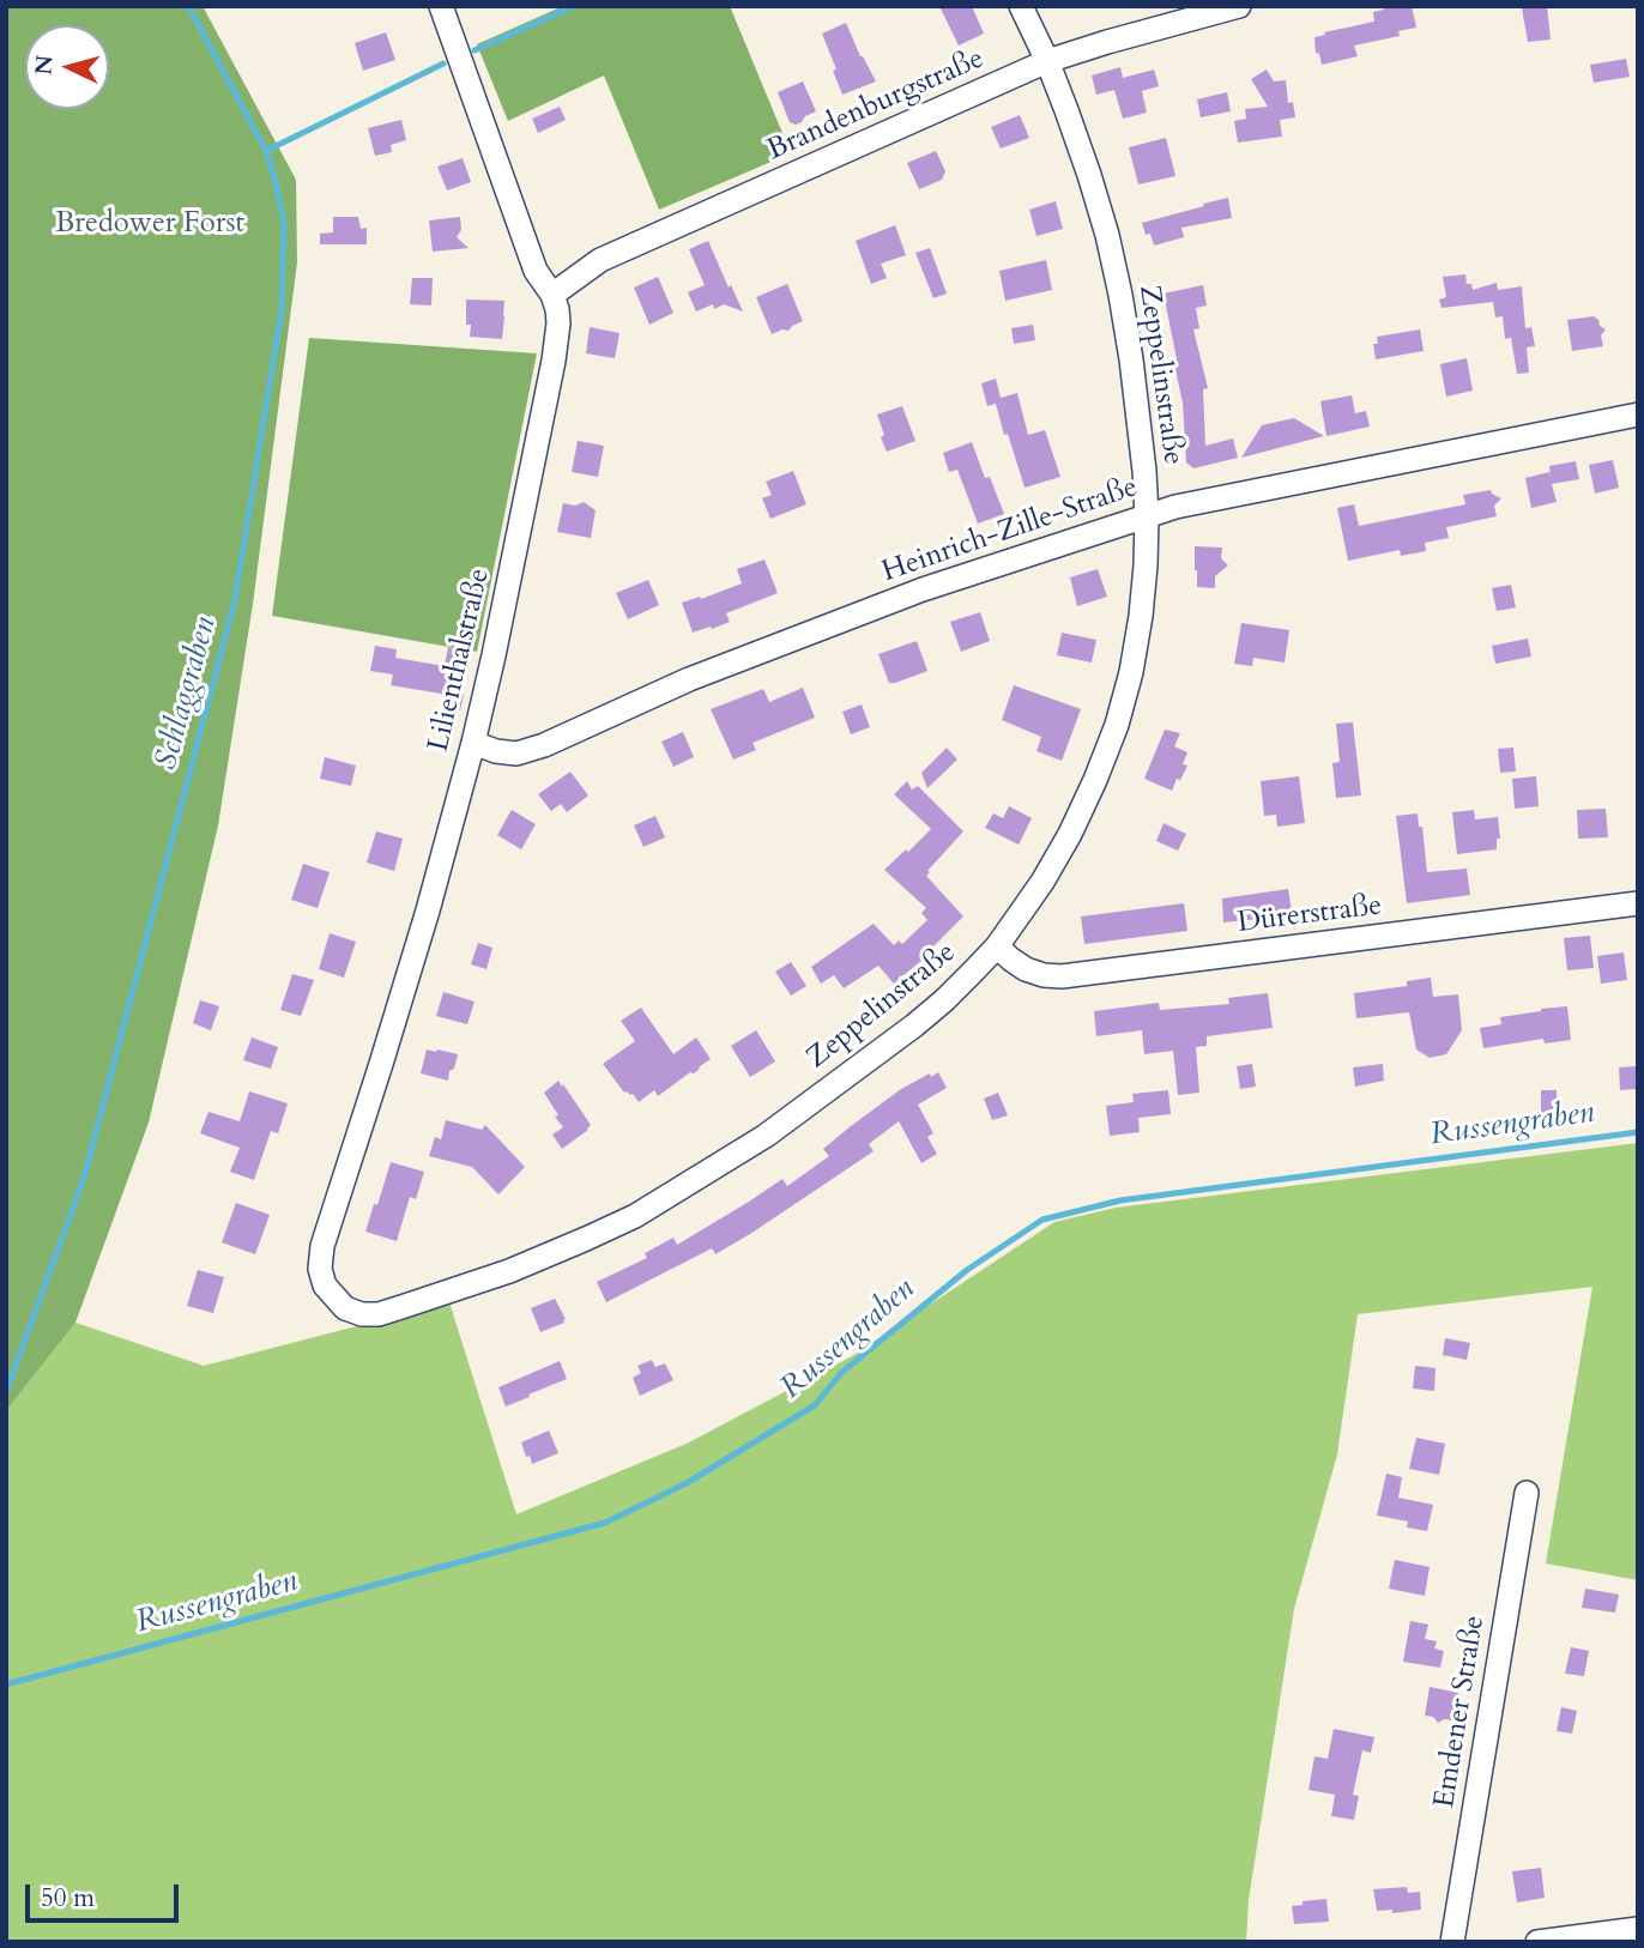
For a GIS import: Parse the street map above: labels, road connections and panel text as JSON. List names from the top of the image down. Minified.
{"streets":{"street":["Brandenburgstraße","Zeppelinstraße","Heinrich-Zille-Straße","Lilienthalstraße","Dürerstraße","Emdener Straße"]},"crossings":[["Brandenburgstraße","Zeppelinstraße"],["Brandenburgstraße","Lilienthalstraße"],["Zeppelinstraße","Heinrich-Zille-Straße"],["Zeppelinstraße","Lilienthalstraße"],["Zeppelinstraße","Dürerstraße"],["Heinrich-Zille-Straße","Lilienthalstraße"]],"water":["Schlaggraben","Russengraben"],"parks":["Bredower Forst"],"scale_bar":"50 m","north":"left"}
